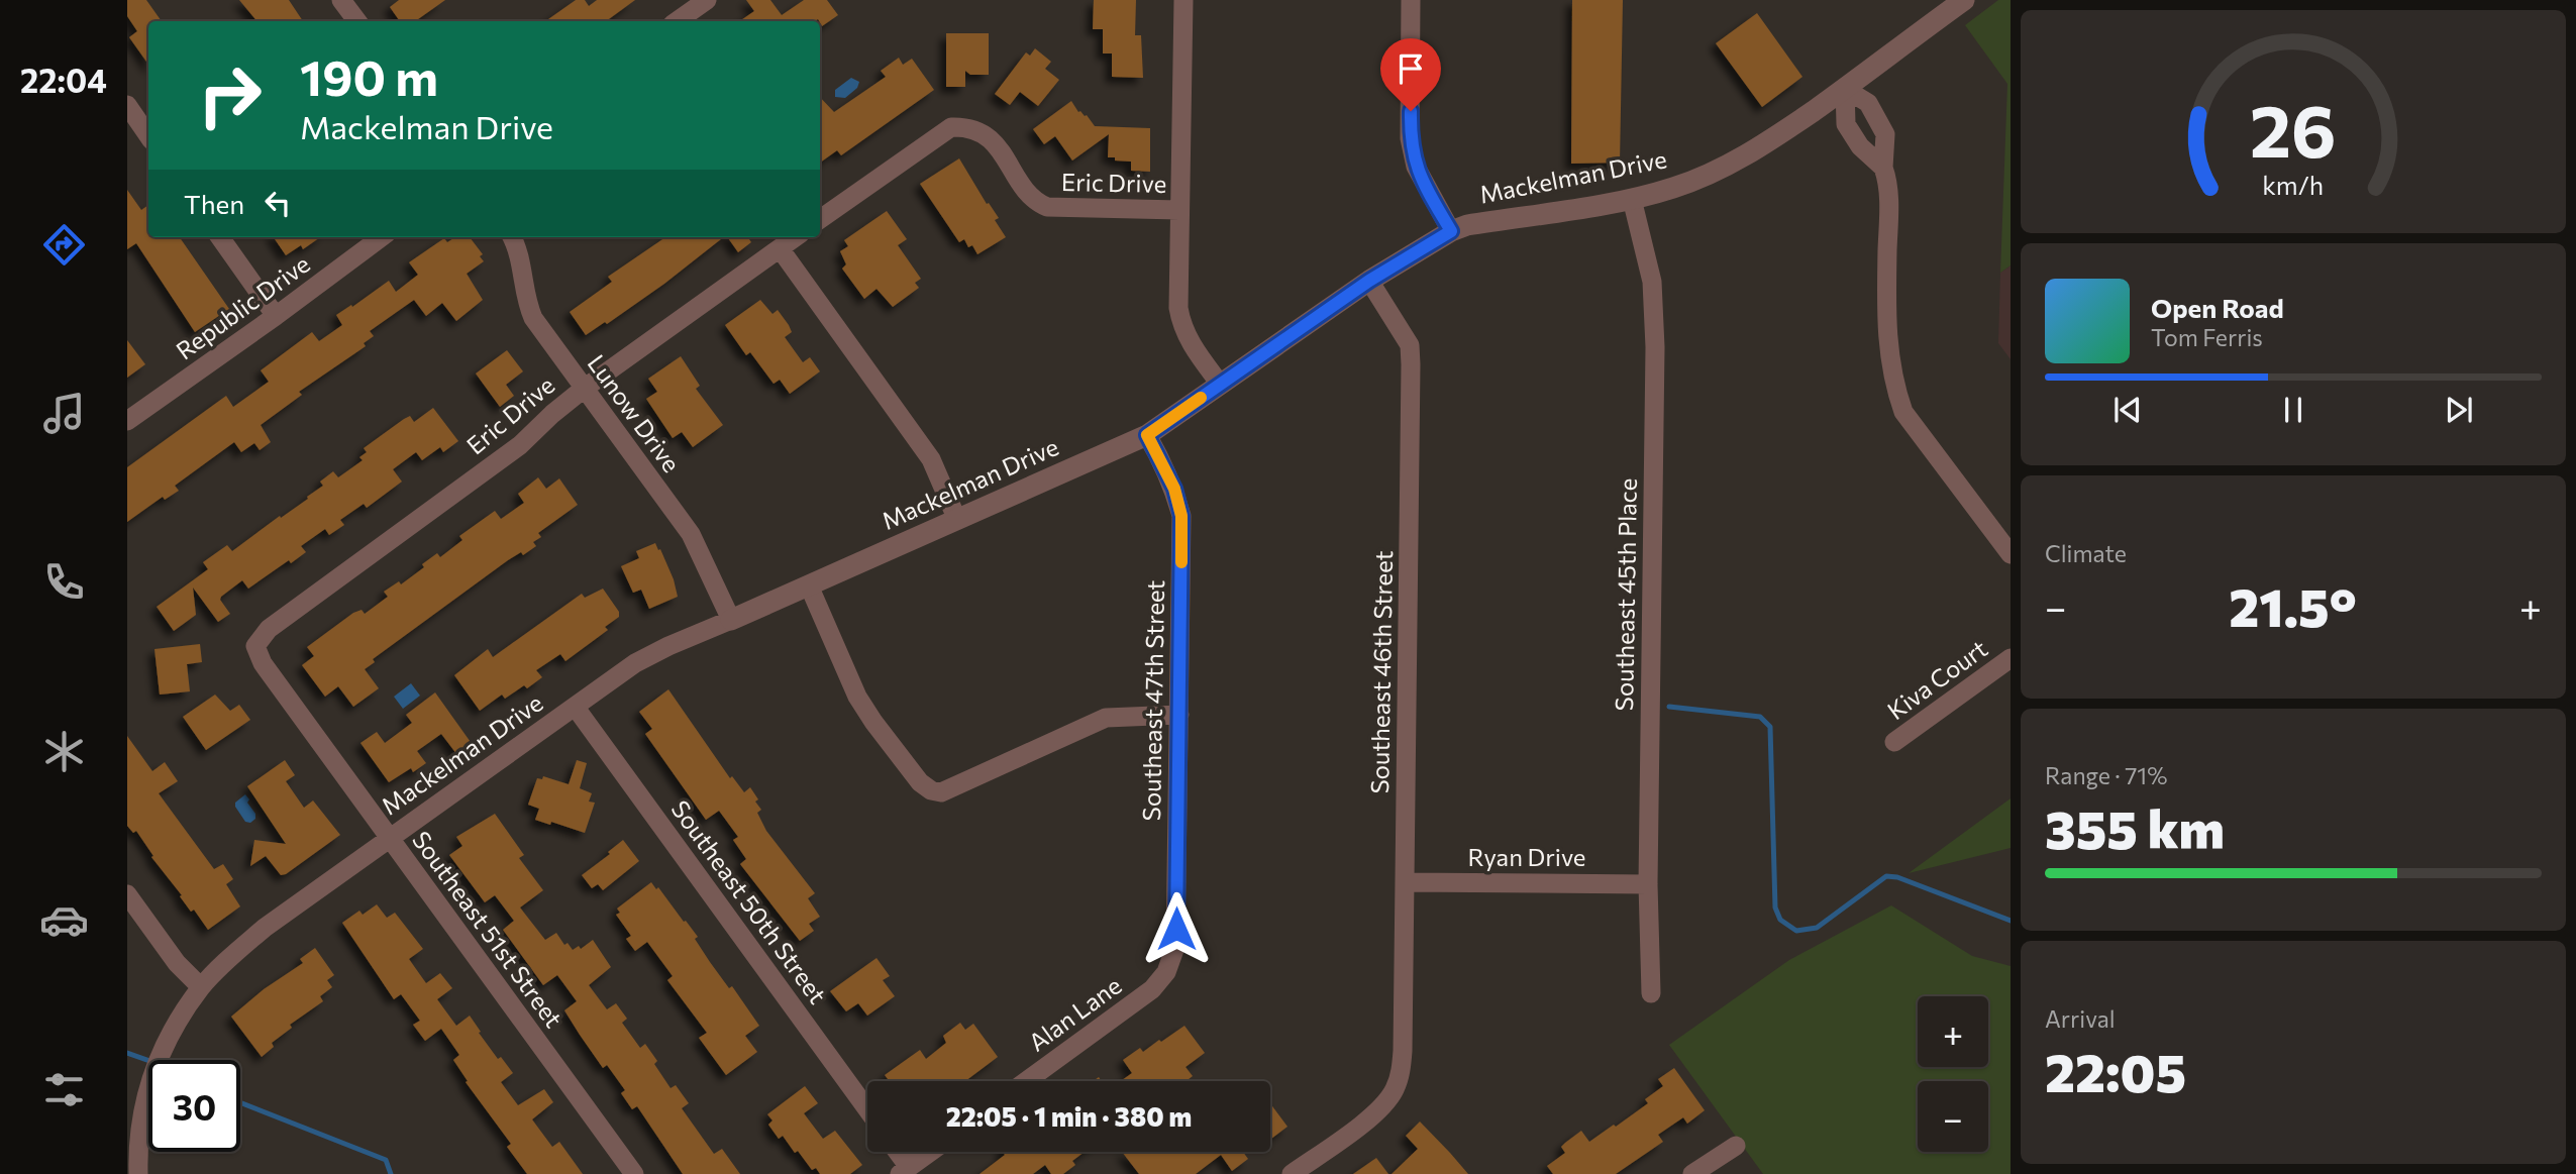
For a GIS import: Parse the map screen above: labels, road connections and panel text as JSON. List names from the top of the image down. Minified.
{"streets":{"street":["Mackelman Drive","Eric Drive","Republic Drive","Lunow Drive","Southeast 45th Place","Southeast 46th Street","Kiva Court","Southeast 47th Street","Ryan Drive","Southeast 50th Street","Southeast 51st Street","Alan Lane"]},"crossings":[["Mackelman Drive","Lunow Drive"],["Mackelman Drive","Southeast 45th Place"],["Mackelman Drive","Southeast 46th Street"],["Mackelman Drive","Southeast 47th Street"],["Mackelman Drive","Southeast 50th Street"],["Mackelman Drive","Southeast 51st Street"],["Eric Drive","Lunow Drive"],["Eric Drive","Southeast 51st Street"],["Southeast 45th Place","Ryan Drive"],["Southeast 46th Street","Ryan Drive"],["Southeast 47th Street","Alan Lane"]],"page":{"tabs":"22:04","turn":["190 m","Mackelman Drive"],"then":"Then","song":["Open Road","Tom Ferris"],"tile":["Climate",["Range · 71%","355 km"],["Arrival","22:05"]],"heat":["−","21.5°","+"],"map_buttons":["+","−"],"limit":"30","trip":"22:05 · 1 min · 380 m","gauge":["26","km/h"]}}
